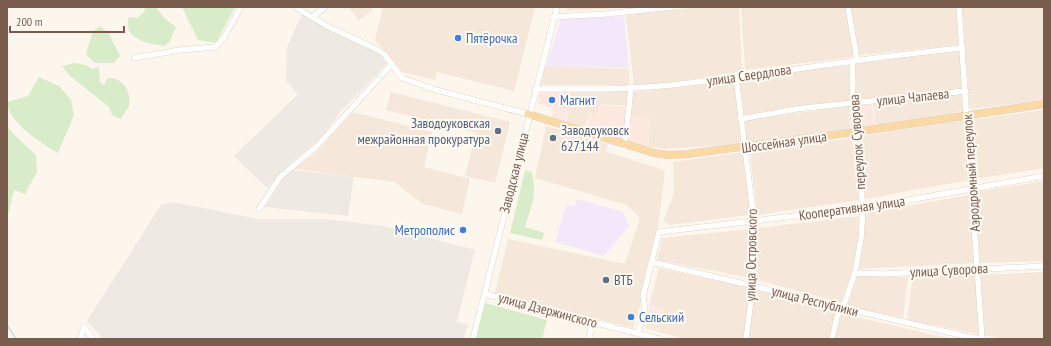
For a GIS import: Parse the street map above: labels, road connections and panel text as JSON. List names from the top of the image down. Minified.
{"streets":{"main road":["Шоссейная улица"],"street":["улица Свердлова","улица Чапаева","переулок Суворова","Заводская улица","Аэродромный переулок","Кооперативная улица","улица Островского","улица Суворова","улица Республики","улица Дзержинского"]},"crossings":[["улица Свердлова","переулок Суворова"],["улица Свердлова","Заводская улица"],["улица Свердлова","Аэродромный переулок"],["улица Свердлова","улица Островского"],["улица Чапаева","переулок Суворова"],["улица Чапаева","Аэродромный переулок"],["улица Чапаева","улица Островского"],["Шоссейная улица","переулок Суворова"],["Шоссейная улица","Заводская улица"],["Шоссейная улица","Аэродромный переулок"],["Шоссейная улица","улица Островского"],["переулок Суворова","Кооперативная улица"],["переулок Суворова","улица Суворова"],["переулок Суворова","улица Республики"],["Заводская улица","улица Дзержинского"],["Аэродромный переулок","Кооперативная улица"],["Аэродромный переулок","улица Суворова"],["Аэродромный переулок","улица Республики"],["Кооперативная улица","улица Островского"],["Кооперативная улица","улица Республики"],["улица Островского","улица Республики"]],"places":["Пятёрочка","Магнит","Заводоуковская межрайонная прокуратура","Заводоуковск 627144","Метрополис","ВТБ","Сельский"],"scale_bar":"200 m"}
